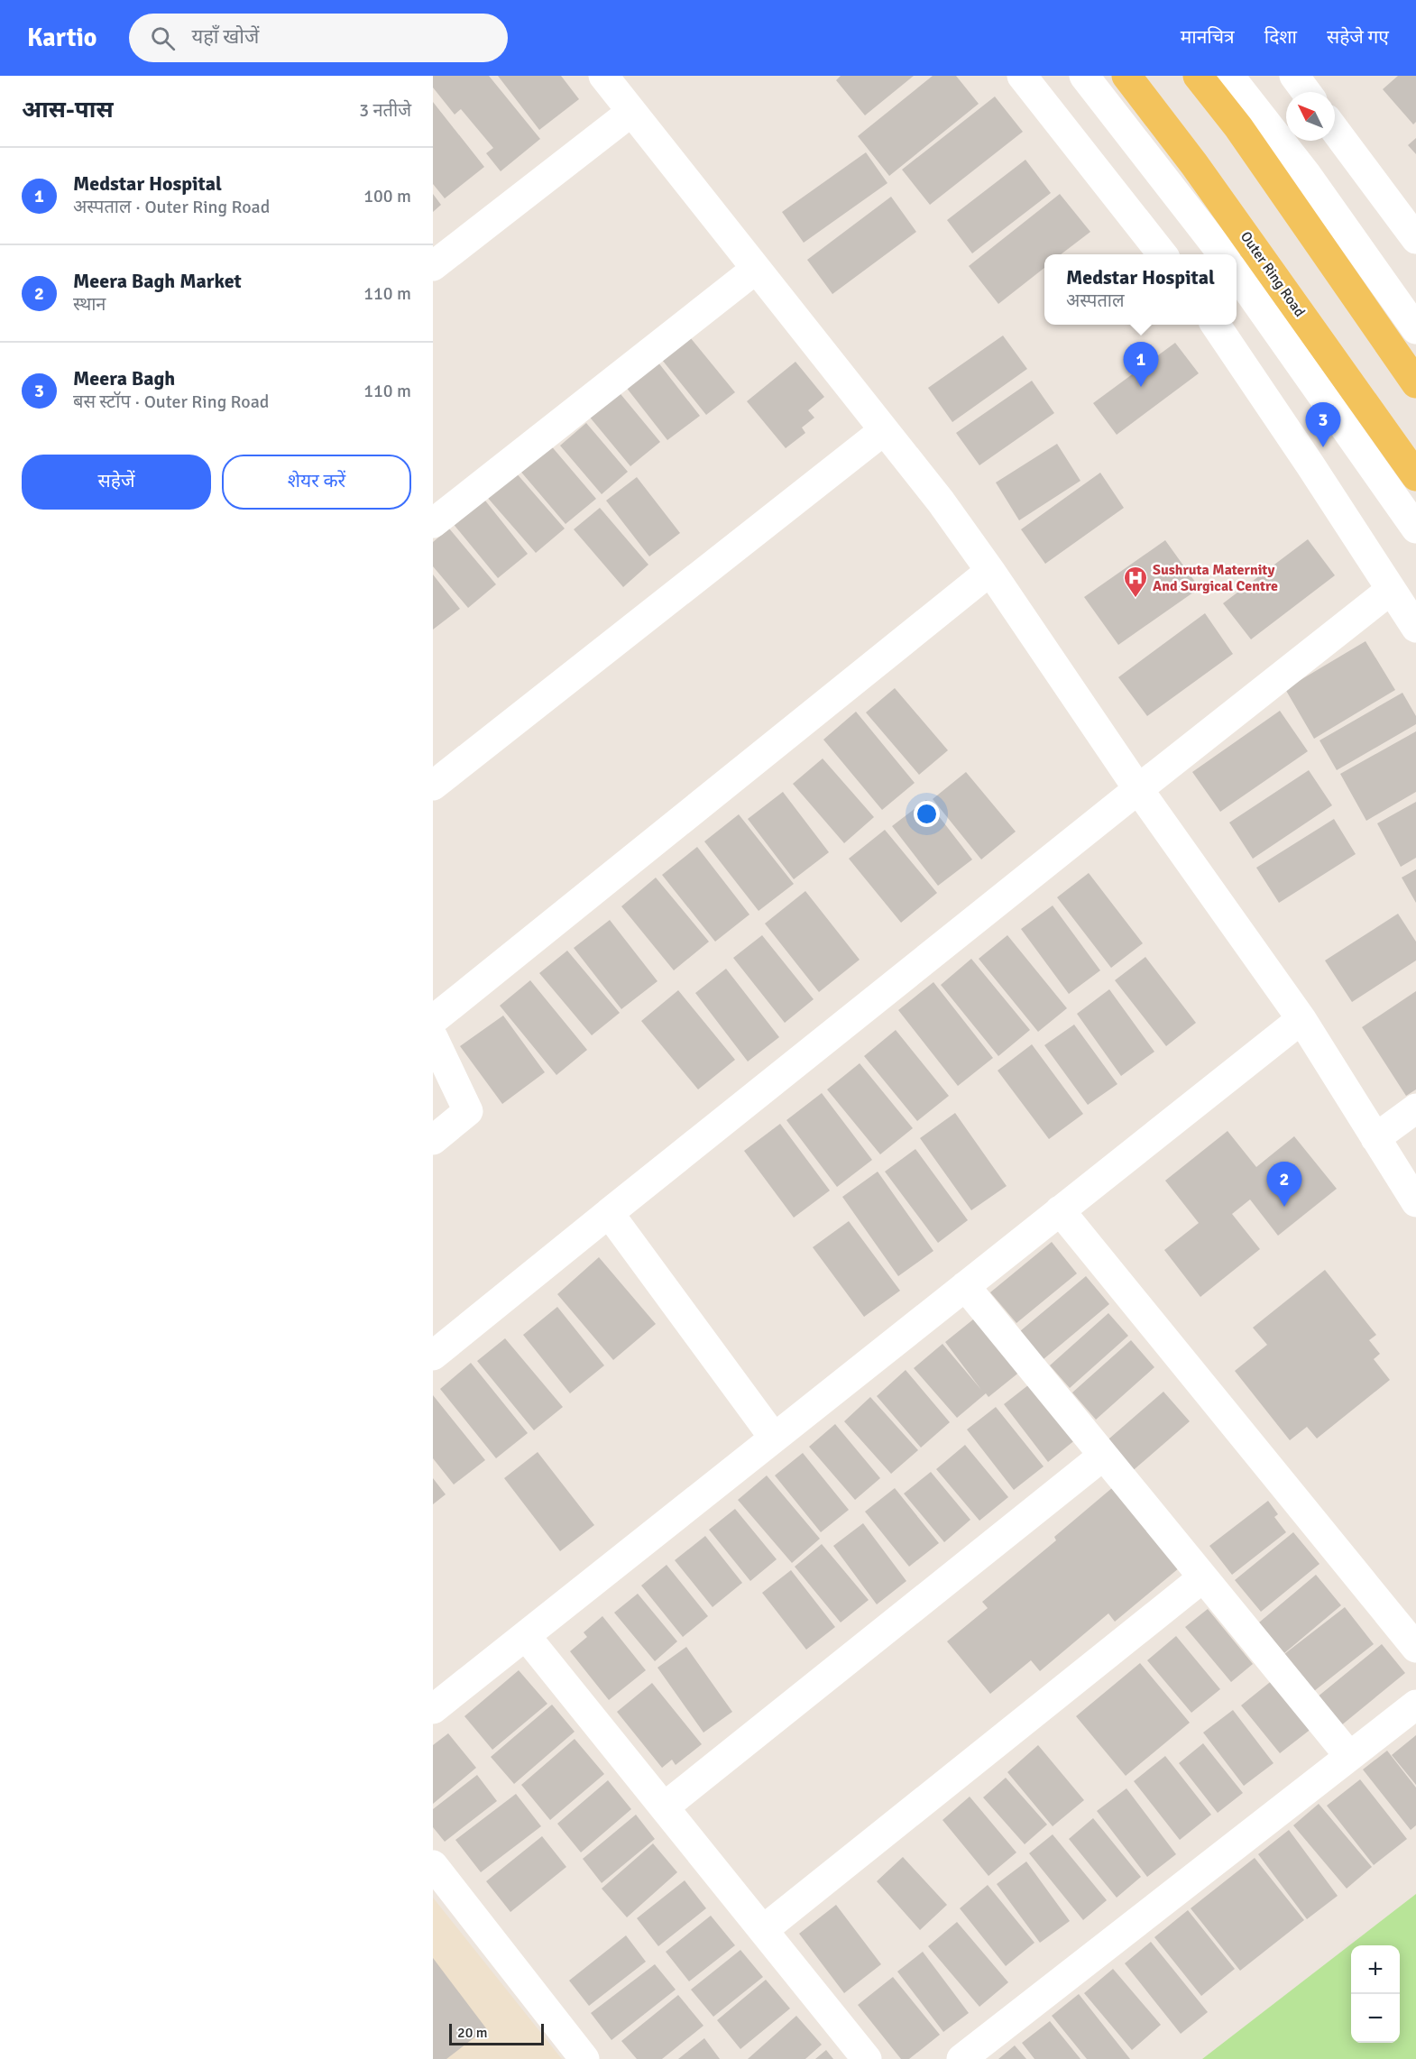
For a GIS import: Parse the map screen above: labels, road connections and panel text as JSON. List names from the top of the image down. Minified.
{"streets":{"main road":["Outer Ring Road"]},"places":{"hospital":["Sushruta Maternity And Surgical Centre"]},"scale_bar":"20 m","north":"top left","page":{"header":"Kartio","search":"यहाँ खोजें","nav":["मानचित्र","दिशा","सहेजे गए"],"heading":["आस-पास","3 नतीजे"],"list":[{"mark":"1","name":"Medstar Hospital","note":"अस्पताल · Outer Ring Road","value":"100 m"},{"mark":"2","name":"Meera Bagh Market","note":"स्थान","value":"110 m"},{"mark":"3","name":"Meera Bagh","note":"बस स्टॉप · Outer Ring Road","value":"110 m"}],"popup":["Medstar Hospital","अस्पताल"],"pins":["1","3","2"],"buttons":["सहेजें","शेयर करें"],"map_buttons":["+","−"],"scale":"20 m"}}
